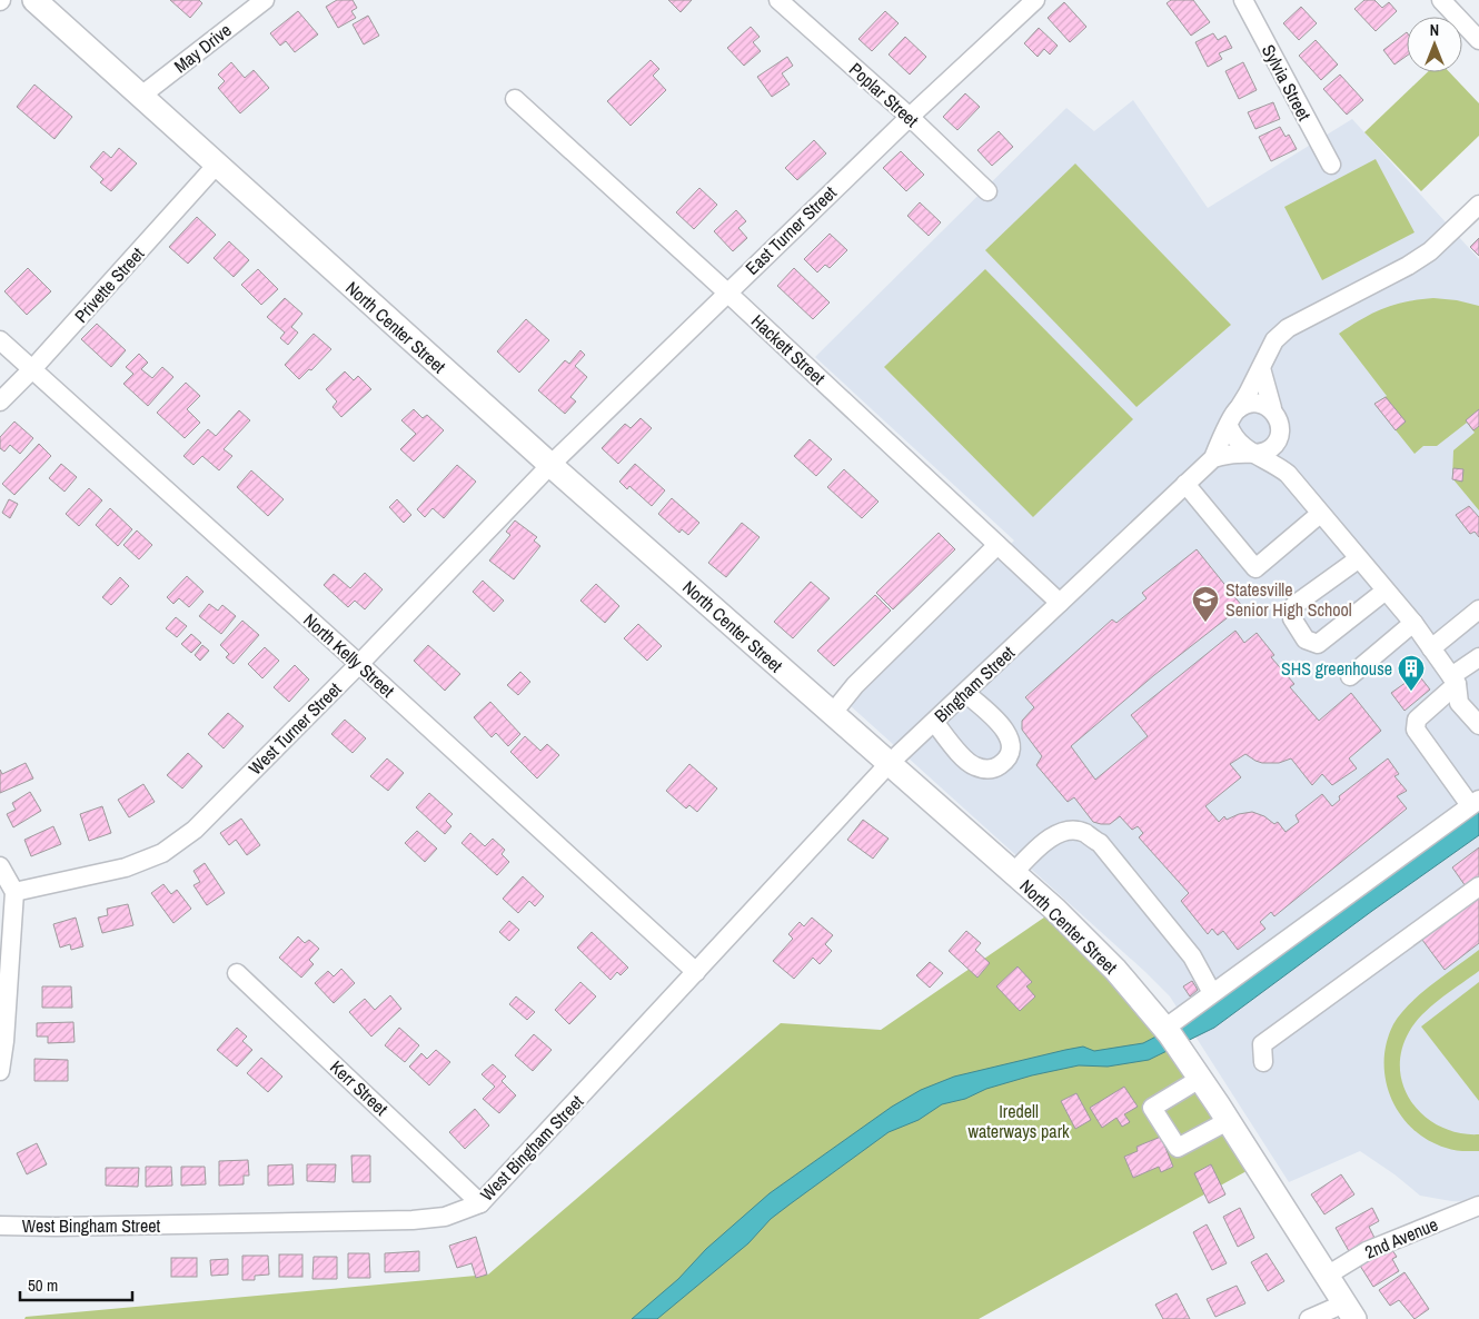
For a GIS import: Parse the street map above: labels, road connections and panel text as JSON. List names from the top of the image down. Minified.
{"streets":{"main road":["North Center Street"],"street":["May Drive","Sylvia Street","Poplar Street","East Turner Street","Privette Street","Hackett Street","North Kelly Street","Bingham Street","West Turner Street","Kerr Street","West Bingham Street","2nd Avenue"]},"crossings":[["May Drive","North Center Street"],["Poplar Street","East Turner Street"],["East Turner Street","North Center Street"],["East Turner Street","Hackett Street"],["East Turner Street","West Turner Street"],["Privette Street","North Center Street"],["Privette Street","North Kelly Street"],["North Center Street","Bingham Street"],["North Center Street","West Turner Street"],["North Center Street","West Bingham Street"],["North Center Street","2nd Avenue"],["Hackett Street","Bingham Street"],["North Kelly Street","West Turner Street"],["North Kelly Street","West Bingham Street"],["Bingham Street","West Bingham Street"],["Kerr Street","West Bingham Street"]],"parks":["Iredell waterways park"],"places":{"school or university":["Statesville Senior High School"],"building":["SHS greenhouse"]},"scale_bar":"50 m","north":"top"}
